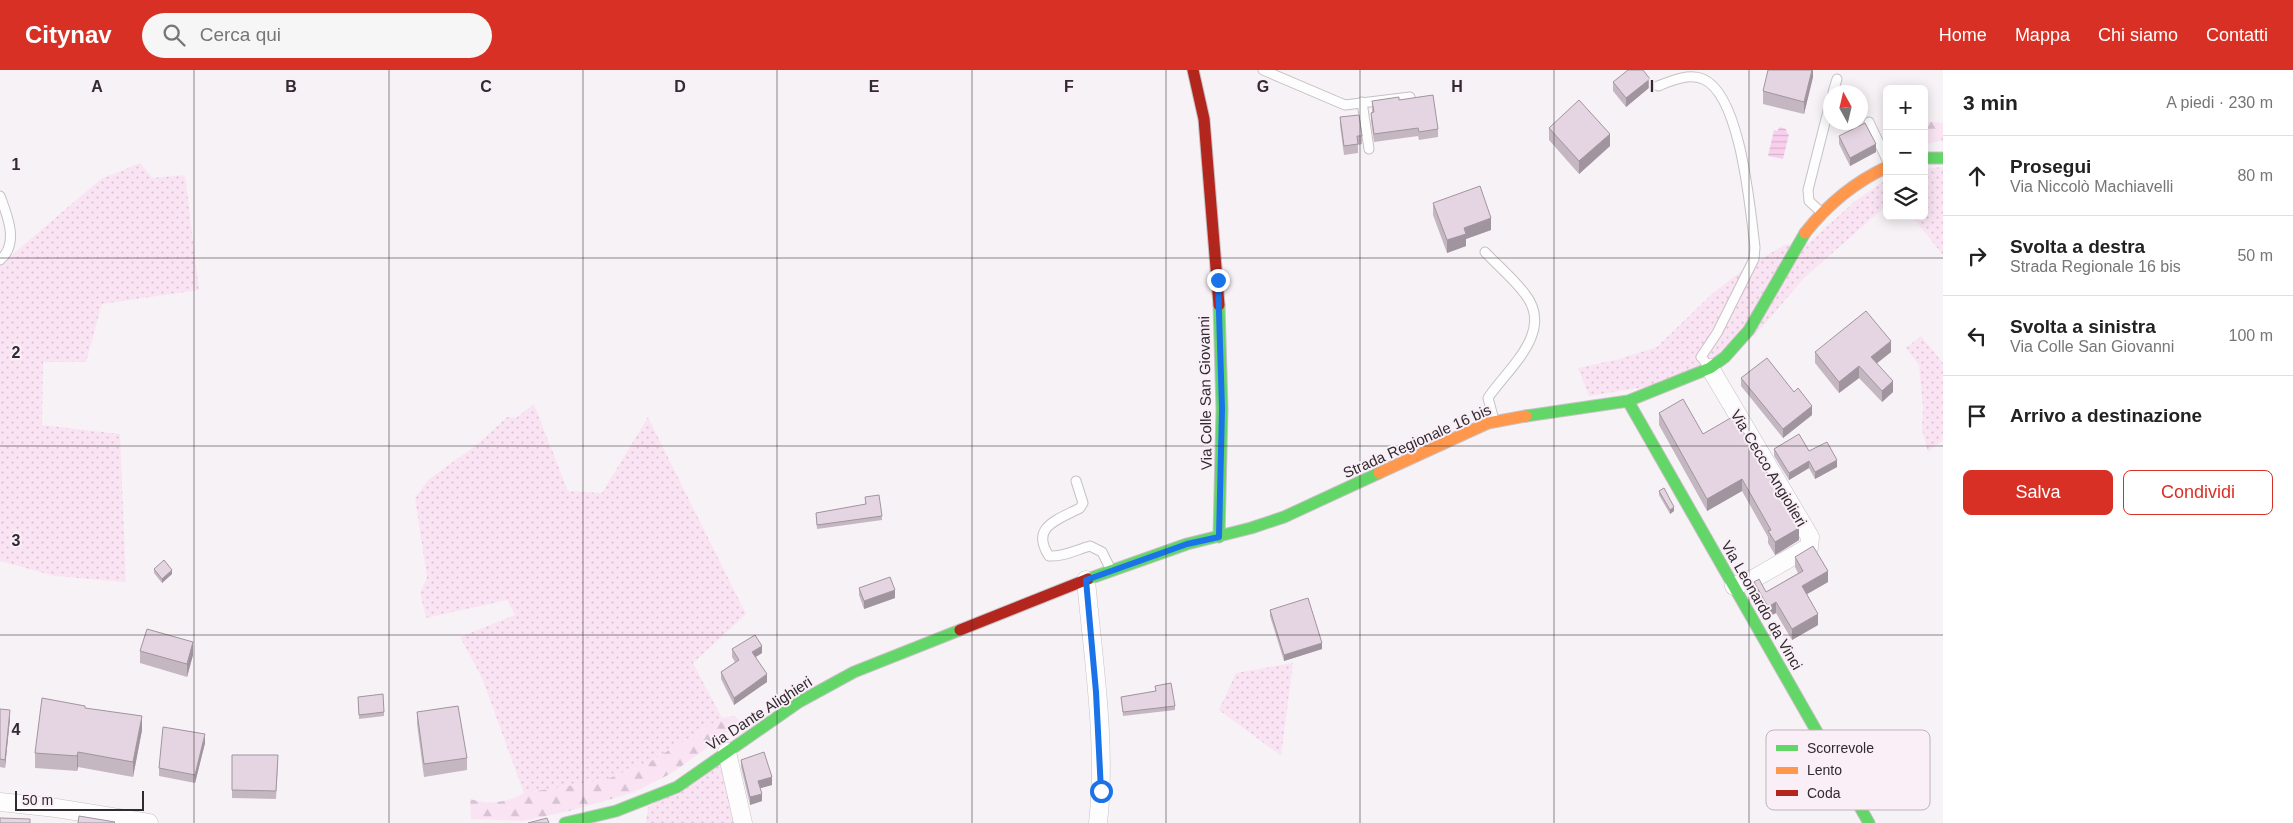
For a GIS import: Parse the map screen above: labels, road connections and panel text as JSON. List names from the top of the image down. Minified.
{"streets":{"main road":["Via Colle San Giovanni","Strada Regionale 16 bis","Via Leonardo da Vinci","Via Dante Alighieri"],"street":["Via Cecco Angiolieri"]},"crossings":[["Via Colle San Giovanni","Strada Regionale 16 bis"],["Strada Regionale 16 bis","Via Cecco Angiolieri"],["Strada Regionale 16 bis","Via Leonardo da Vinci"],["Strada Regionale 16 bis","Via Dante Alighieri"],["Via Cecco Angiolieri","Via Leonardo da Vinci"]],"legend":["Scorrevole","Lento","Coda"],"scale_bar":"50 m","north":"top","page":{"header":"Citynav","search":"Cerca qui","nav":["Home","Mappa","Chi siamo","Contatti"],"heading":["3 min","A piedi · 230 m"],"map_buttons":["+","−"],"list":[["Prosegui","Via Niccolò Machiavelli","80 m"],["Svolta a destra","Strada Regionale 16 bis","50 m"],["Svolta a sinistra","Via Colle San Giovanni","100 m"],"Arrivo a destinazione"],"buttons":["Salva","Condividi"],"scale":"50 m"},"grid":{"columns":["A","B","C","D","E","F","G","H","I"],"rows":["1","2","3","4"]}}
